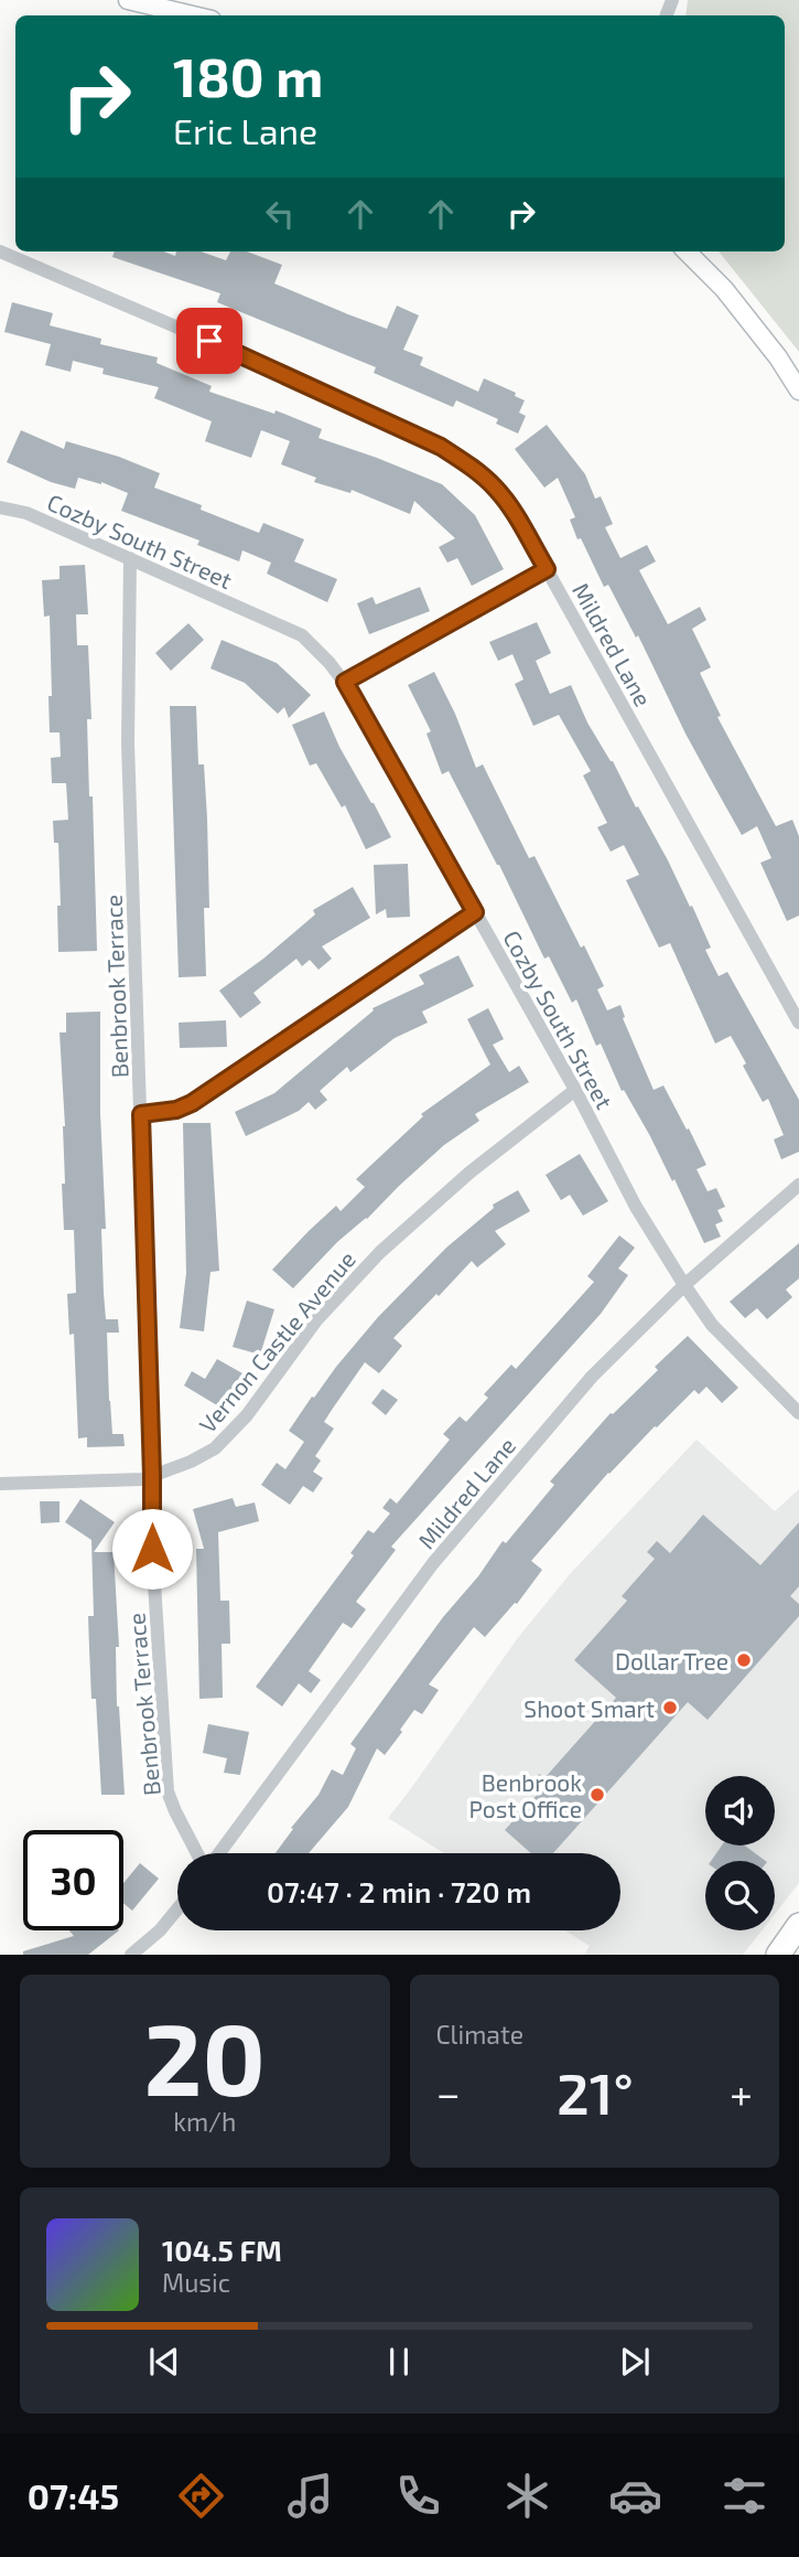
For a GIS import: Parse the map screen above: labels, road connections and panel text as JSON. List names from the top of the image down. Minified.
{"streets":{"street":["Cozby South Street","Mildred Lane","Benbrook Terrace","Vernon Castle Avenue"]},"crossings":[["Cozby South Street","Mildred Lane"],["Cozby South Street","Benbrook Terrace"],["Cozby South Street","Vernon Castle Avenue"],["Benbrook Terrace","Vernon Castle Avenue"]],"places":["Dollar Tree","Shoot Smart","Benbrook Post Office"],"page":{"turn":["180 m","Eric Lane"],"limit":"30","trip":"07:47 · 2 min · 720 m","tile":[["20","km/h"],"Climate"],"heat":["−","21°","+"],"song":["104.5 FM","Music"],"tabs":"07:45"}}
